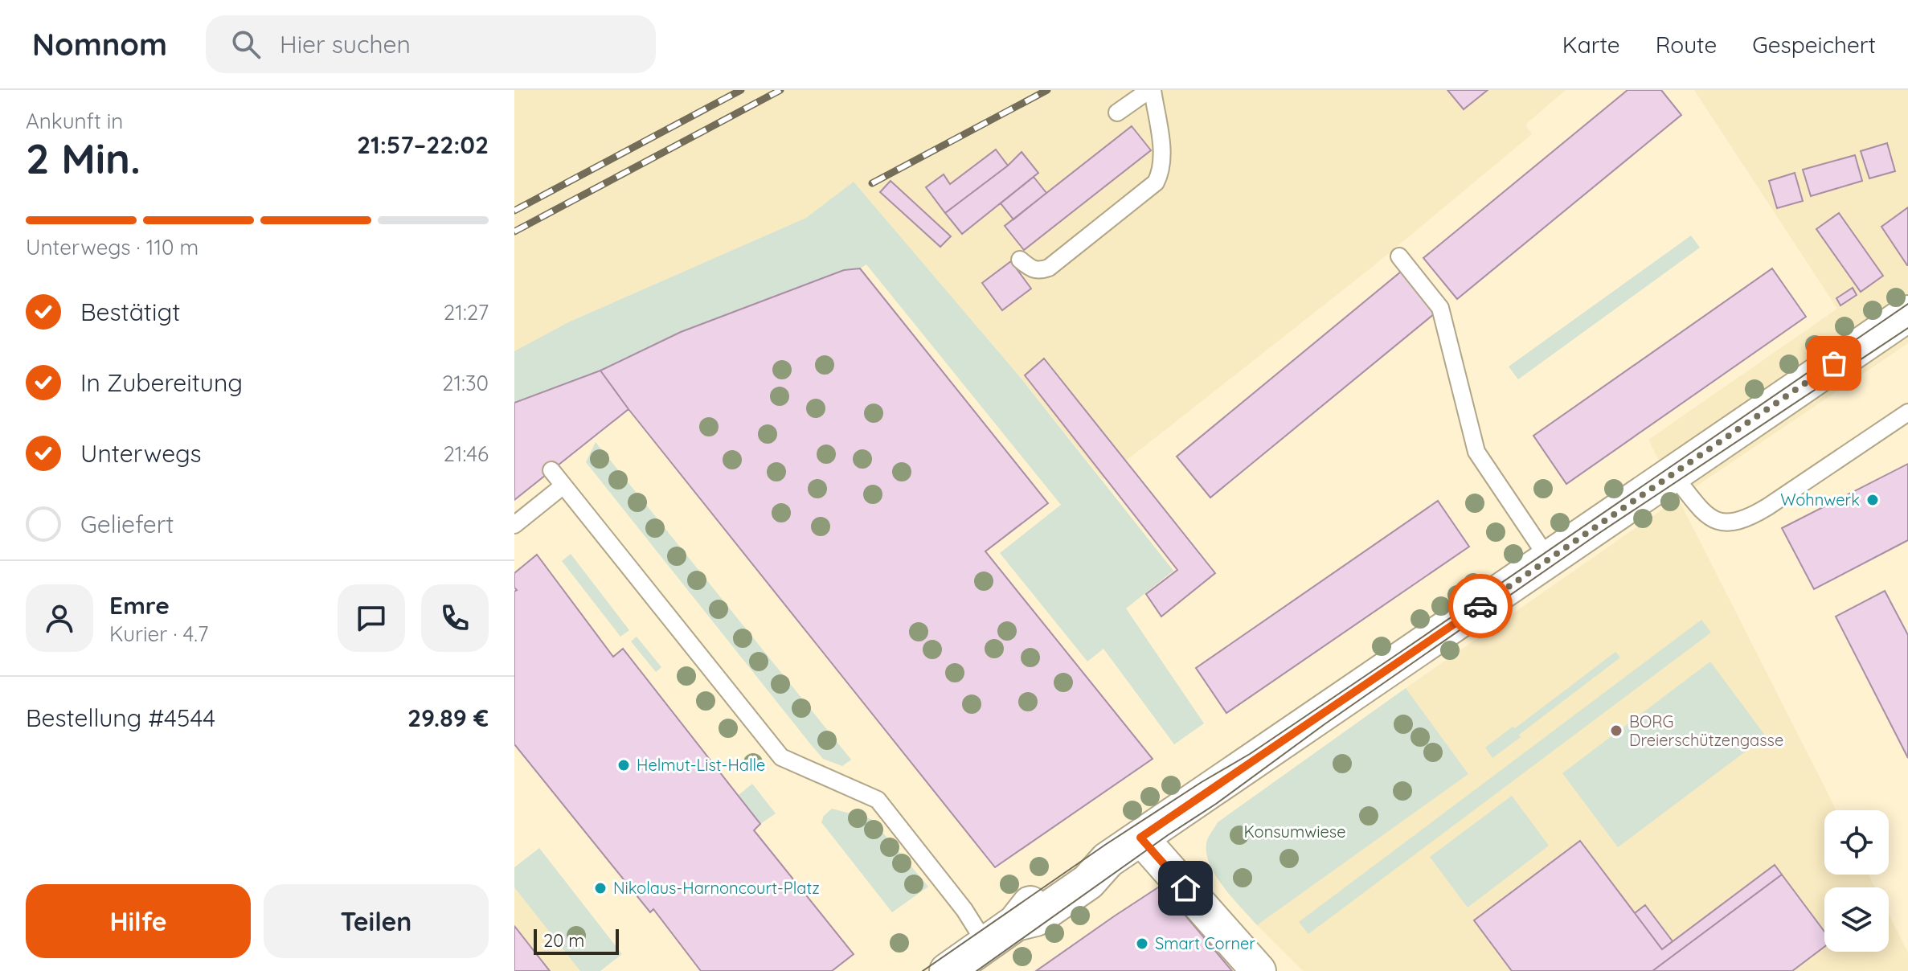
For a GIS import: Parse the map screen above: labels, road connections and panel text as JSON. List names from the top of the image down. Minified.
{"parks":["Konsumwiese"],"places":["Wohnwerk","BORG Dreierschützengasse","Helmut-List-Halle","Nikolaus-Harnoncourt-Platz","Smart Corner"],"scale_bar":"20 m","page":{"header":"Nomnom","search":"Hier suchen","nav":["Karte","Route","Gespeichert"],"heading":["2 Min.","Ankunft in","21:57–22:02"],"panel":["Emre","Kurier · 4.7","Bestellung #4544","29.89 €"],"bar":"Unterwegs · 110 m","list":[["Bestätigt","21:27"],["In Zubereitung","21:30"],["Unterwegs","21:46"],"Geliefert"],"buttons":["Hilfe","Teilen"],"scale":"20 m"}}
